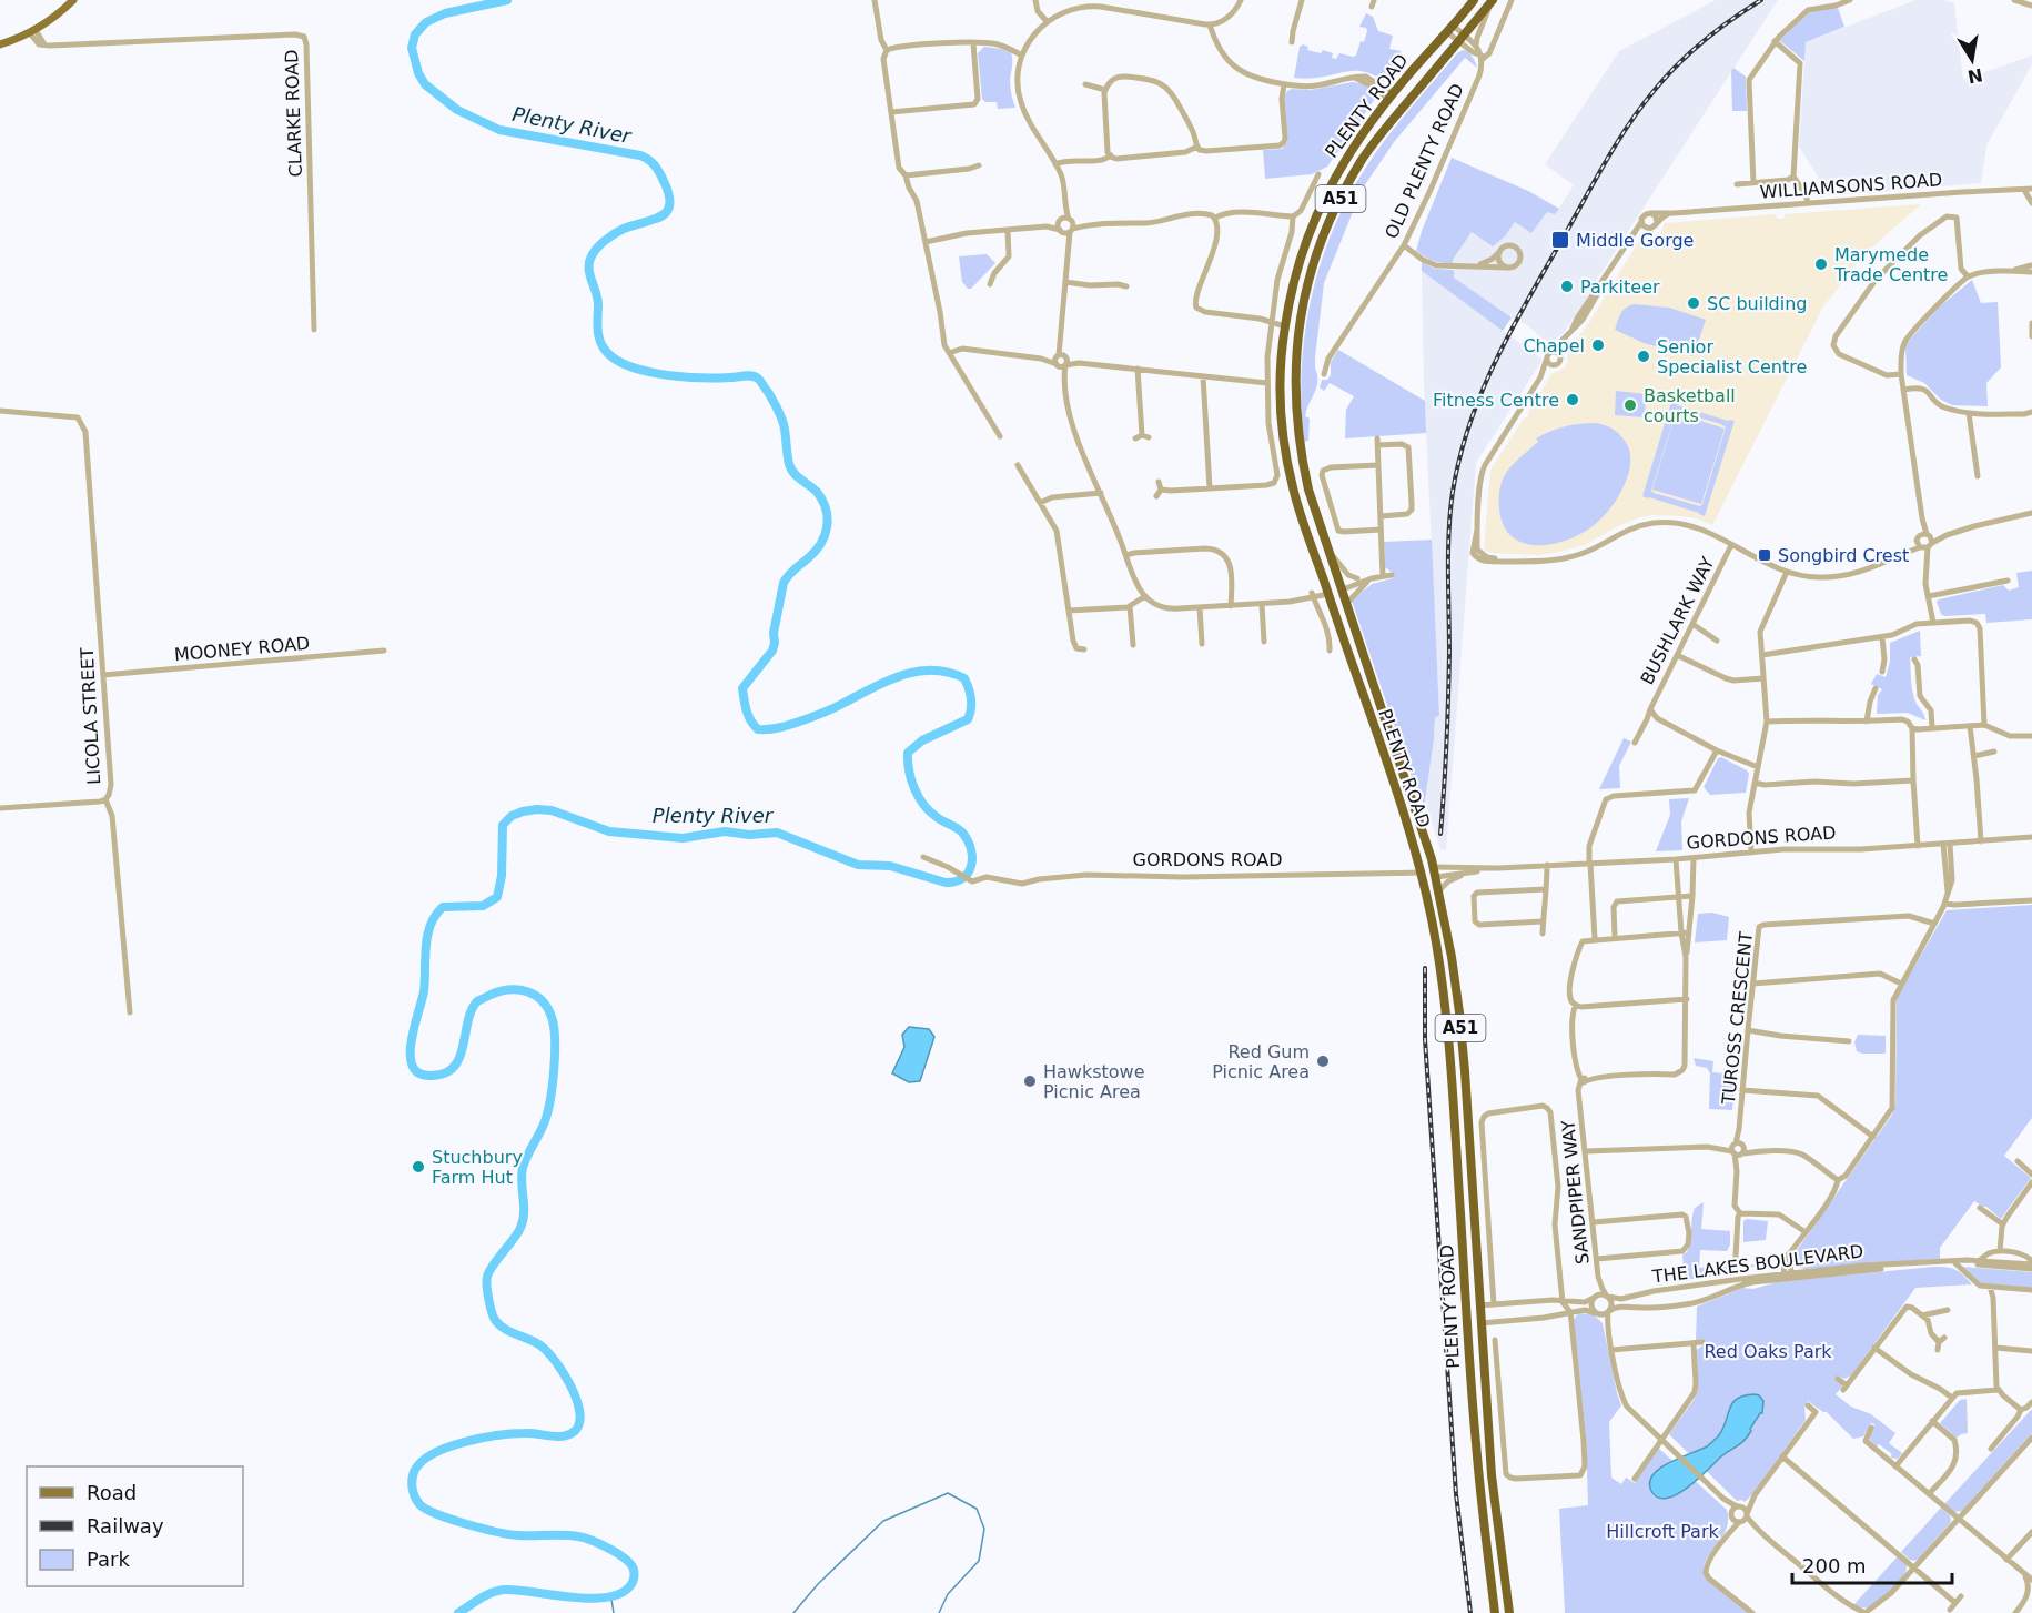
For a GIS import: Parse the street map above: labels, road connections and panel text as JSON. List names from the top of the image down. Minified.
{"streets":{"highway":["PLENTY ROAD","A51","GORDONS ROAD"],"street":["CLARKE ROAD","OLD PLENTY ROAD","WILLIAMSONS ROAD","BUSHLARK WAY","MOONEY ROAD","LICOLA STREET","TUROSS CRESCENT","SANDPIPER WAY","THE LAKES BOULEVARD"]},"crossings":[["PLENTY ROAD","GORDONS ROAD"],["MOONEY ROAD","LICOLA STREET"],["SANDPIPER WAY","THE LAKES BOULEVARD"]],"water":["Plenty River"],"parks":["Red Oaks Park","Hillcroft Park"],"places":{"transit":["Middle Gorge","Songbird Crest"],"other":["Marymede Trade Centre","Parkiteer","SC building","Chapel","Senior Specialist Centre","Fitness Centre","Basketball courts","Red Gum Picnic Area","Hawkstowe Picnic Area","Stuchbury Farm Hut"]},"legend":["Road","Railway","Park"],"scale_bar":"200 m","north":"bottom"}
